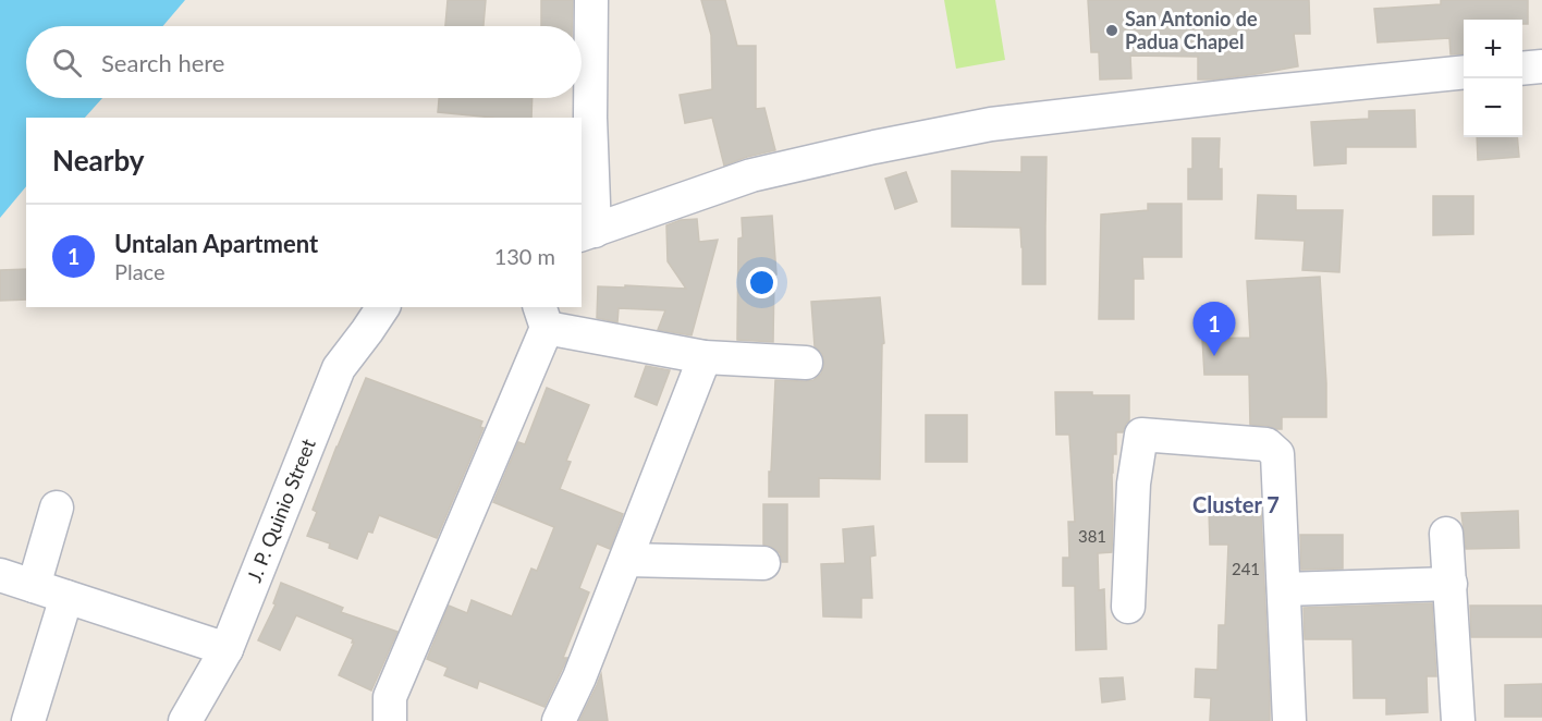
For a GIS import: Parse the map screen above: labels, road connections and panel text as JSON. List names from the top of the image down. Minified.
{"streets":{"street":["J. P. Quinio Street"]},"districts":["Cluster 7"],"places":["San Antonio de Padua Chapel"],"house_numbers":["381","241"],"page":{"map_buttons":["+","−"],"search":"Search here","heading":"Nearby","list":[{"mark":"1","name":"Untalan Apartment","note":"Place","value":"130 m"}],"pins":"1"}}
